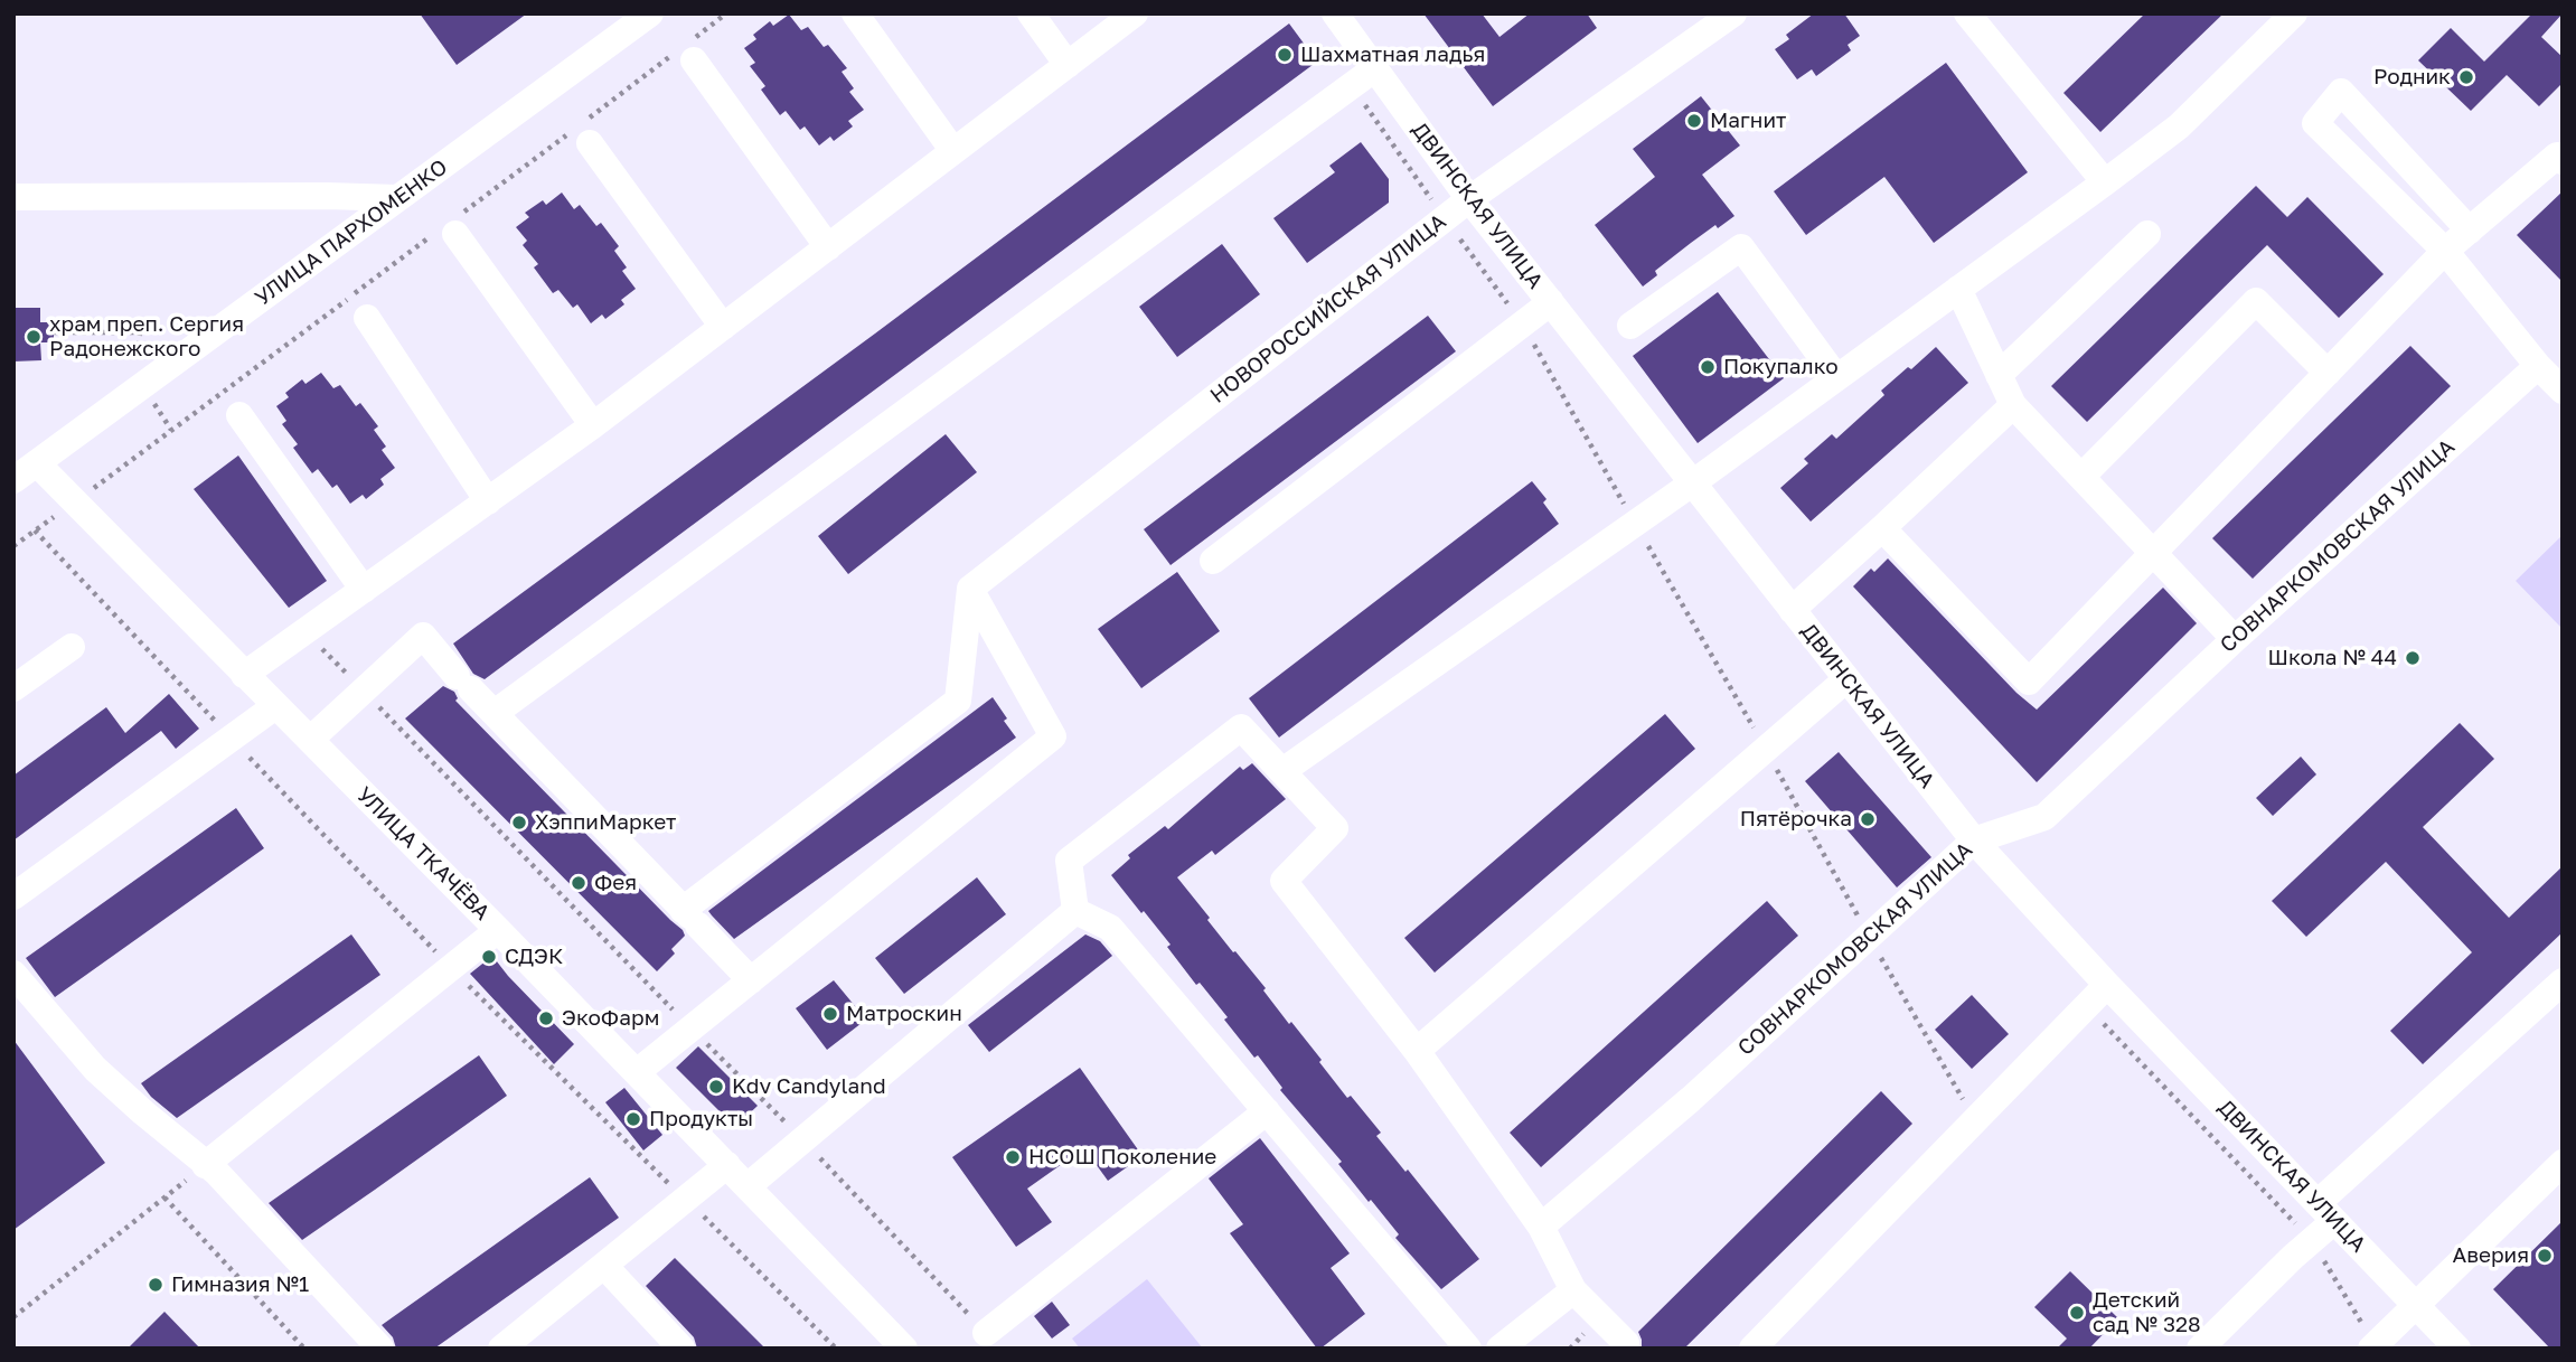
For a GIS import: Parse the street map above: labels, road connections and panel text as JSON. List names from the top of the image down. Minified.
{"streets":{"street":["ДВИНСКАЯ УЛИЦА","УЛИЦА ПАРХОМЕНКО","НОВОРОССИЙСКАЯ УЛИЦА","СОВНАРКОМОВСКАЯ УЛИЦА","УЛИЦА ТКАЧЁВА"]},"crossings":[["ДВИНСКАЯ УЛИЦА","НОВОРОССИЙСКАЯ УЛИЦА"],["ДВИНСКАЯ УЛИЦА","СОВНАРКОМОВСКАЯ УЛИЦА"],["УЛИЦА ПАРХОМЕНКО","УЛИЦА ТКАЧЁВА"]],"places":["Шахматная ладья","Родник","Магнит","храм преп. Сергия Радонежского","Покупалко","Школа № 44","Пятёрочка","ХэппиМаркет","Фея","СДЭК","Матроскин","ЭкоФарм","Kdv Candyland","Продукты","НСОШ Поколение","Аверия","Гимназия №1","Детский сад № 328"]}
